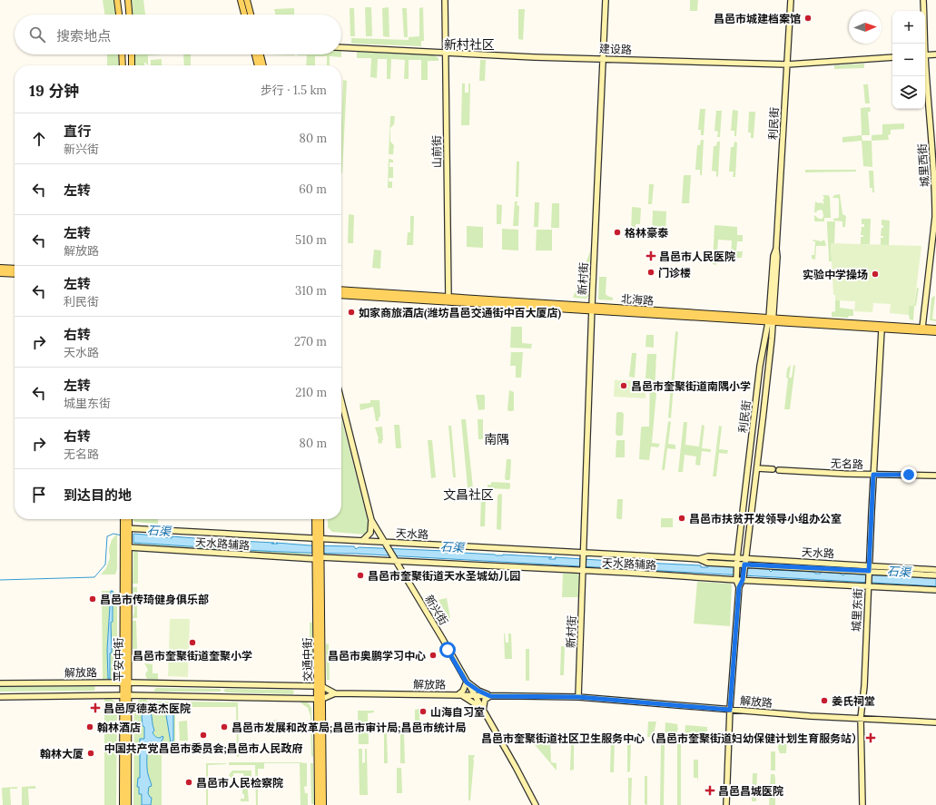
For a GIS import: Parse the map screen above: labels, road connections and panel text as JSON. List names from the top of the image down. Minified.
{"streets":{"main road":["北海路","平安中街","交通中街"],"street":["建设路","利民街","山前街","城里西街","新村街","无名路","天水路","天水路辅路","新兴街","城里东街","解放路"]},"crossings":[["建设路","利民街"],["建设路","山前街"],["建设路","新村街"],["利民街","北海路"],["利民街","天水路"],["利民街","天水路辅路"],["利民街","解放路"],["山前街","北海路"],["城里西街","北海路"],["新村街","北海路"],["新村街","天水路"],["新村街","天水路辅路"],["新村街","解放路"],["北海路","城里东街"],["无名路","城里东街"],["天水路","新兴街"],["天水路","城里东街"],["天水路","平安中街"],["天水路","交通中街"],["天水路辅路","新兴街"],["天水路辅路","城里东街"],["天水路辅路","平安中街"],["天水路辅路","交通中街"],["新兴街","解放路"],["城里东街","解放路"],["平安中街","解放路"],["交通中街","解放路"]],"districts":["新村社区","南隅","文昌社区"],"water":["石渠"],"places":{"other":["昌邑市城建档案馆","格林豪泰","门诊楼","实验中学操场","如家商旅酒店(潍坊昌邑交通街中百大厦店)","昌邑市奎聚街道南隅小学","昌邑市扶贫开发领导小组办公室","昌邑市奎聚街道天水圣城幼儿园","昌邑市传琦健身俱乐部","昌邑市奎聚街道奎聚小学","昌邑市奥鹏学习中心","姜氏祠堂","山海自习室","翰林酒店","昌邑市发展和改革局;昌邑市审计局;昌邑市统计局","中国共产党昌邑市委员会;昌邑市人民政府","翰林大厦","昌邑市人民检察院"],"health":["昌邑市人民医院","昌邑厚德英杰医院","昌邑市奎聚街道社区卫生服务中心（昌邑市奎聚街道妇幼保健计划生育服务站）","昌邑昌城医院"]},"north":"right","page":{"map_buttons":["+","−"],"search":"搜索地点","heading":["19 分钟","步行 · 1.5 km"],"list":[["直行","新兴街","80 m"],["左转","60 m"],["左转","解放路","510 m"],["左转","利民街","310 m"],["右转","天水路","270 m"],["左转","城里东街","210 m"],["右转","无名路","80 m"],"到达目的地"]}}
